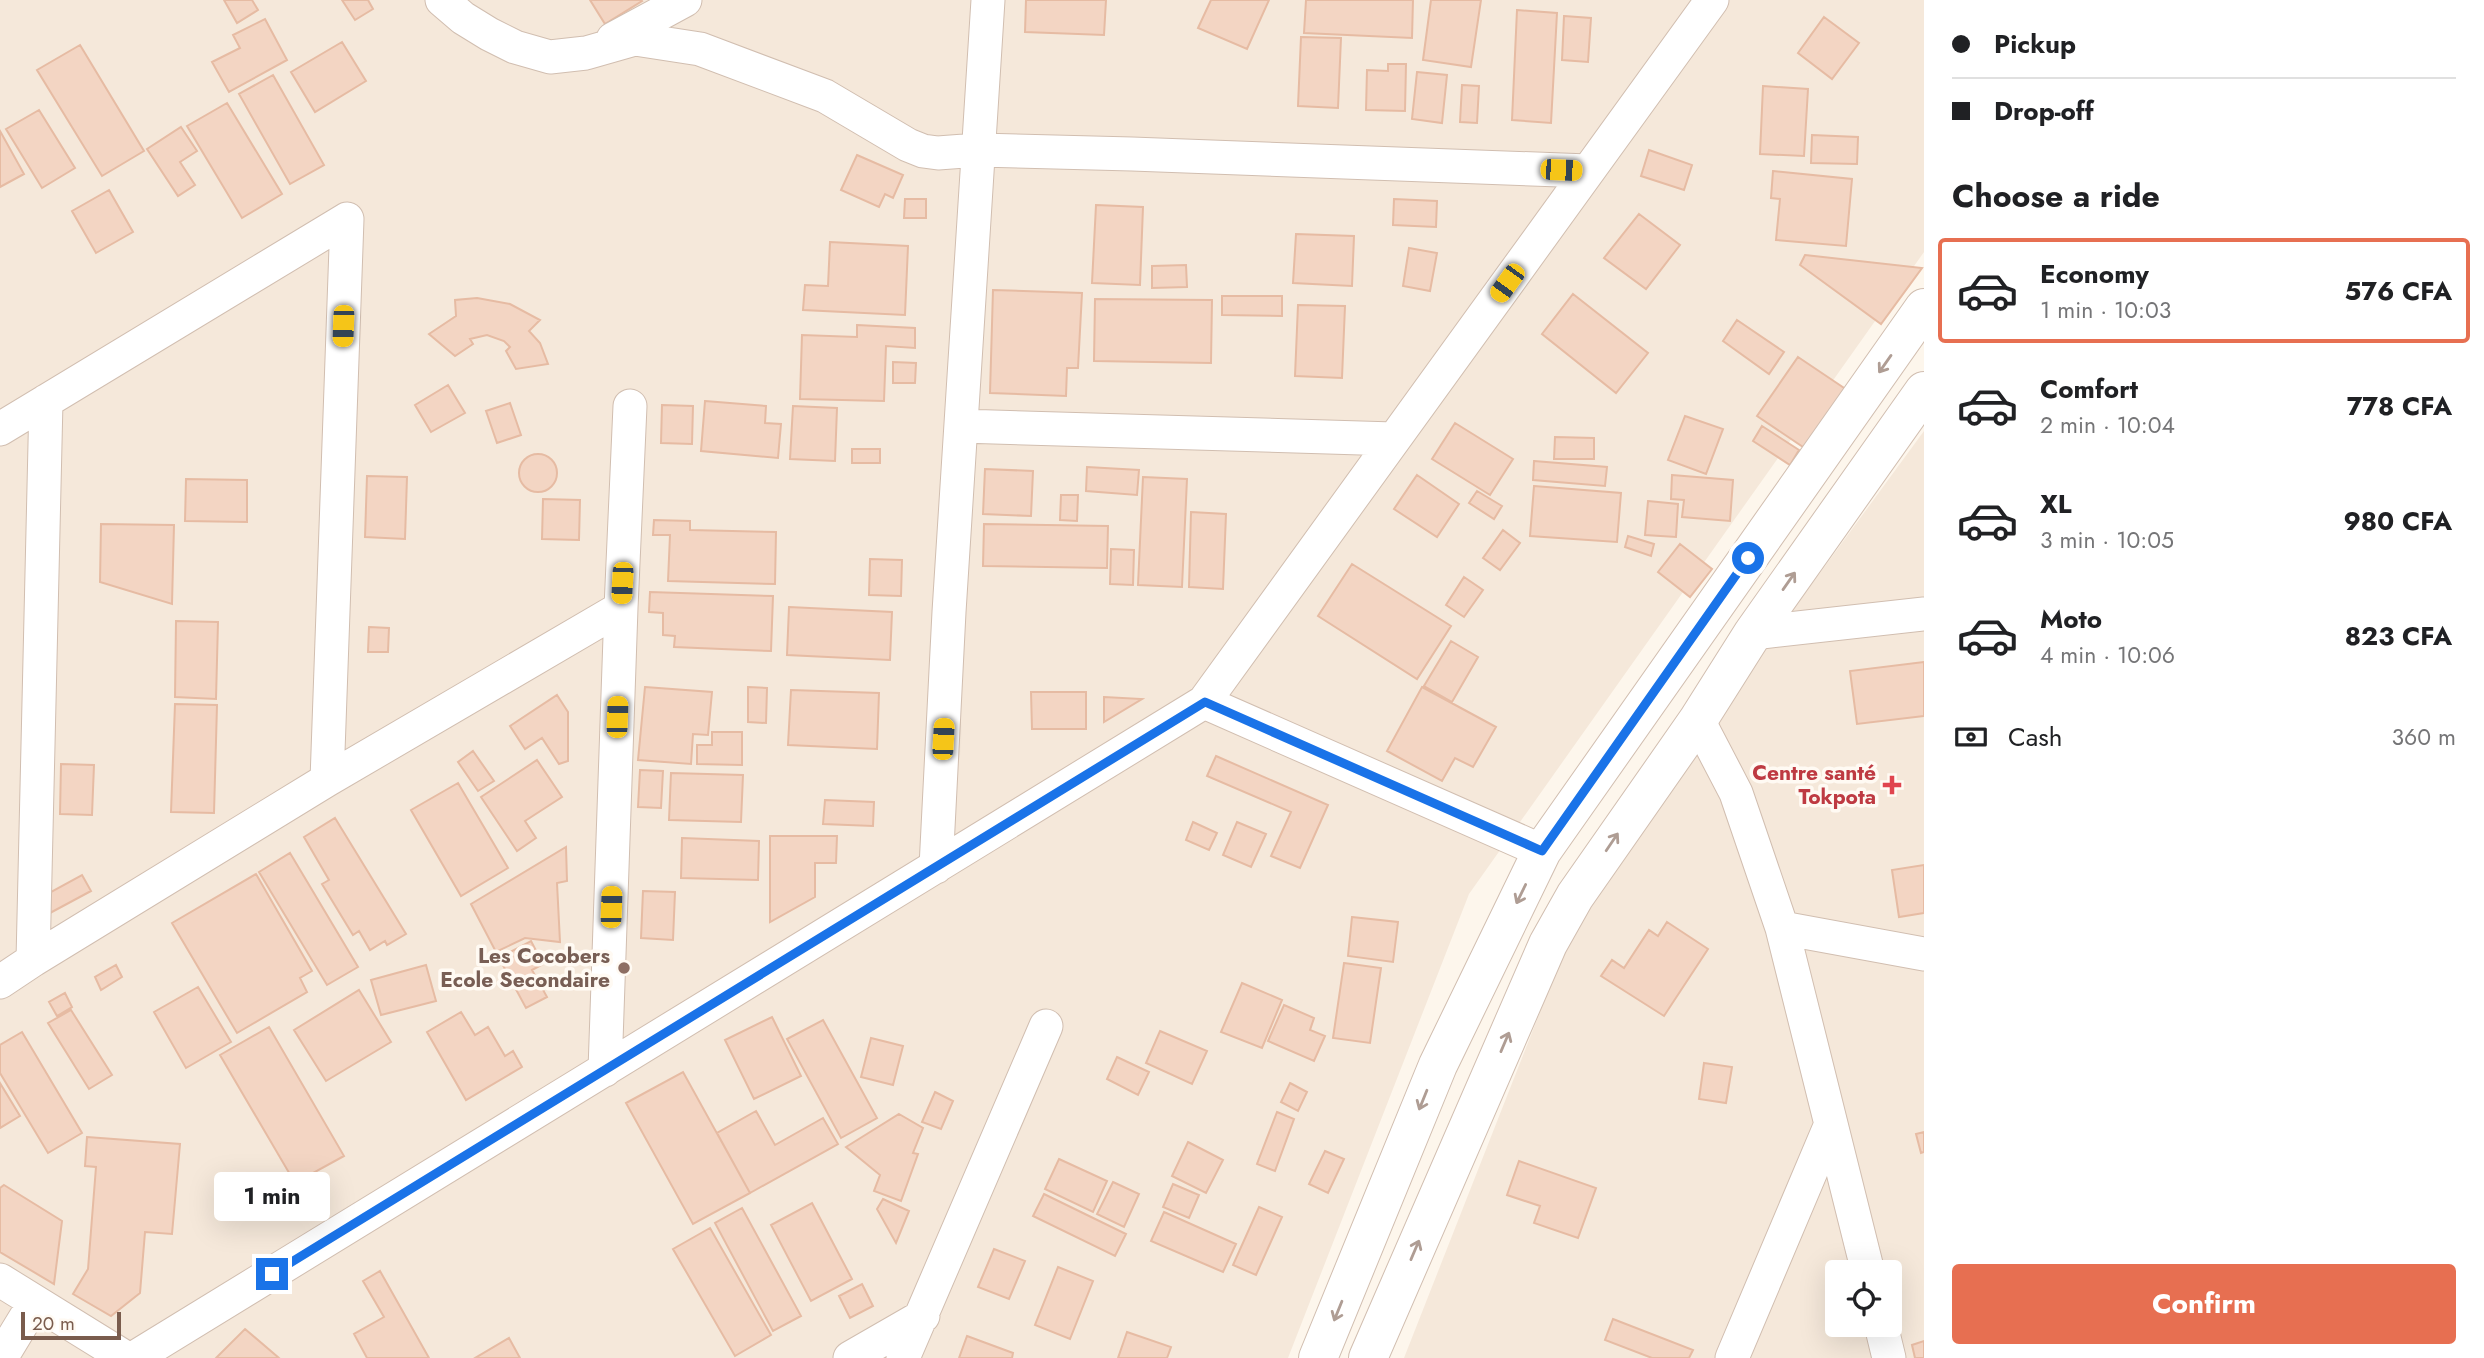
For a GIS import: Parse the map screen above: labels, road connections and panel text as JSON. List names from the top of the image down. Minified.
{"places":{"health":["Centre santé Tokpota"],"other":["Les Cocobers Ecole Secondaire"]},"scale_bar":"20 m","page":{"banner":["Pickup","Drop-off"],"heading":"Choose a ride","list":[{"name":"Economy","note":"1 min · 10:03","value":"576 CFA"},{"name":"Comfort","note":"2 min · 10:04","value":"778 CFA"},{"name":"XL","note":"3 min · 10:05","value":"980 CFA"},{"name":"Moto","note":"4 min · 10:06","value":"823 CFA"}],"pay":["Cash","360 m"],"bubble":"1 min","buttons":"Confirm","scale":"20 m"}}
